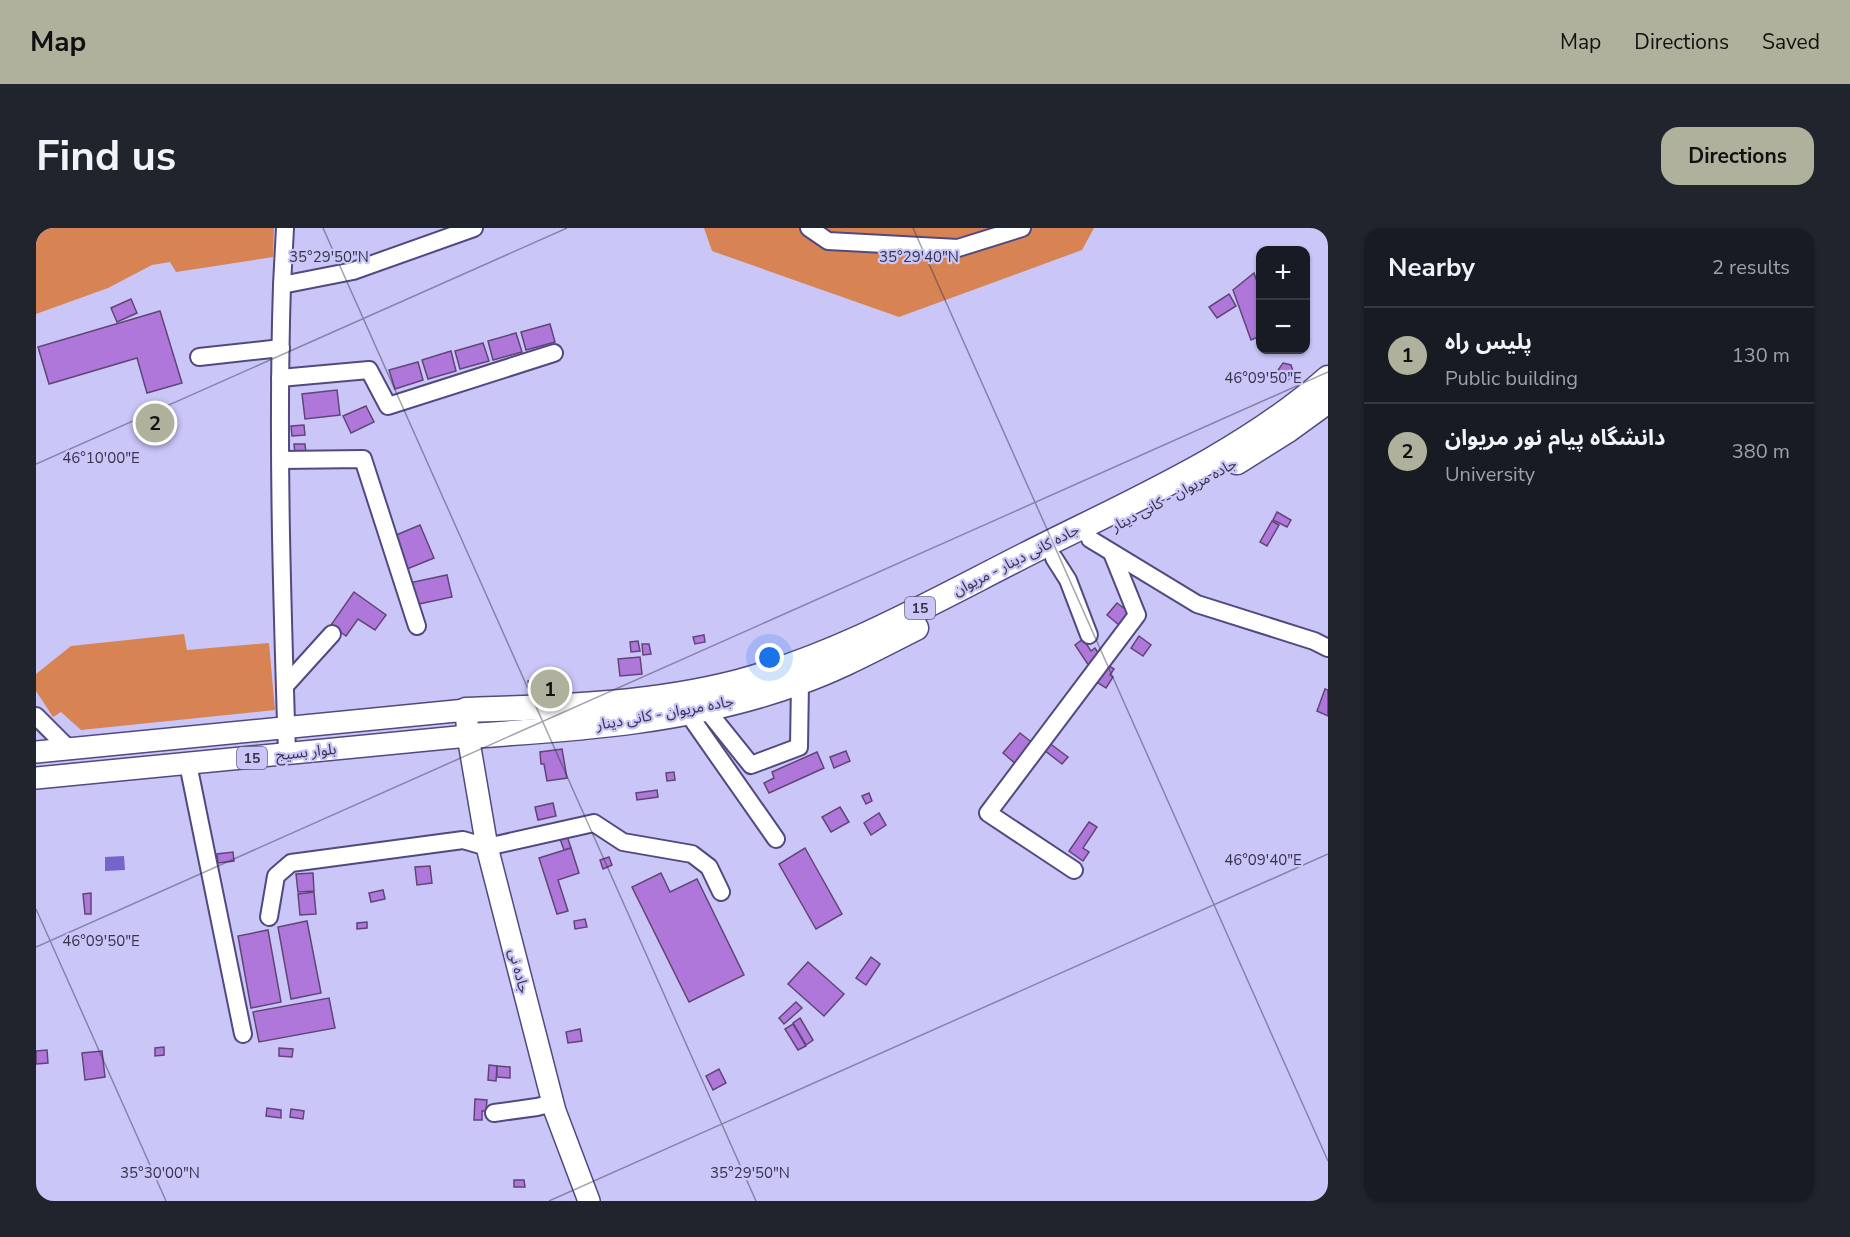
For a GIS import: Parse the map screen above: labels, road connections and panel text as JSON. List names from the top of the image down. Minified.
{"streets":{"highway":["جاده مریوان - کانی دینار","جاده کانی دینار - مریوان","15"],"main road":["بلوار بسیج","جاده نی"]},"crossings":[["جاده مریوان - کانی دینار","جاده کانی دینار - مریوان"],["جاده مریوان - کانی دینار","بلوار بسیج"],["جاده مریوان - کانی دینار","جاده نی"],["جاده کانی دینار - مریوان","بلوار بسیج"],["جاده کانی دینار - مریوان","جاده نی"],["بلوار بسیج","جاده نی"]],"page":{"header":"Map","nav":["Map","Directions","Saved"],"buttons":"Directions","title":"Find us","heading":["Nearby","2 results"],"map_buttons":["+","−"],"list":[{"mark":"1","name":"پلیس راه","note":"Public building","value":"130 m"},{"mark":"2","name":"دانشگاه پیام نور مریوان","note":"University","value":"380 m"}],"pins":["2","1"]},"coordinates":["35°29'50\"N","35°29'40\"N","46°09'50\"E","46°10'00\"E","46°09'40\"E","35°30'00\"N"]}
